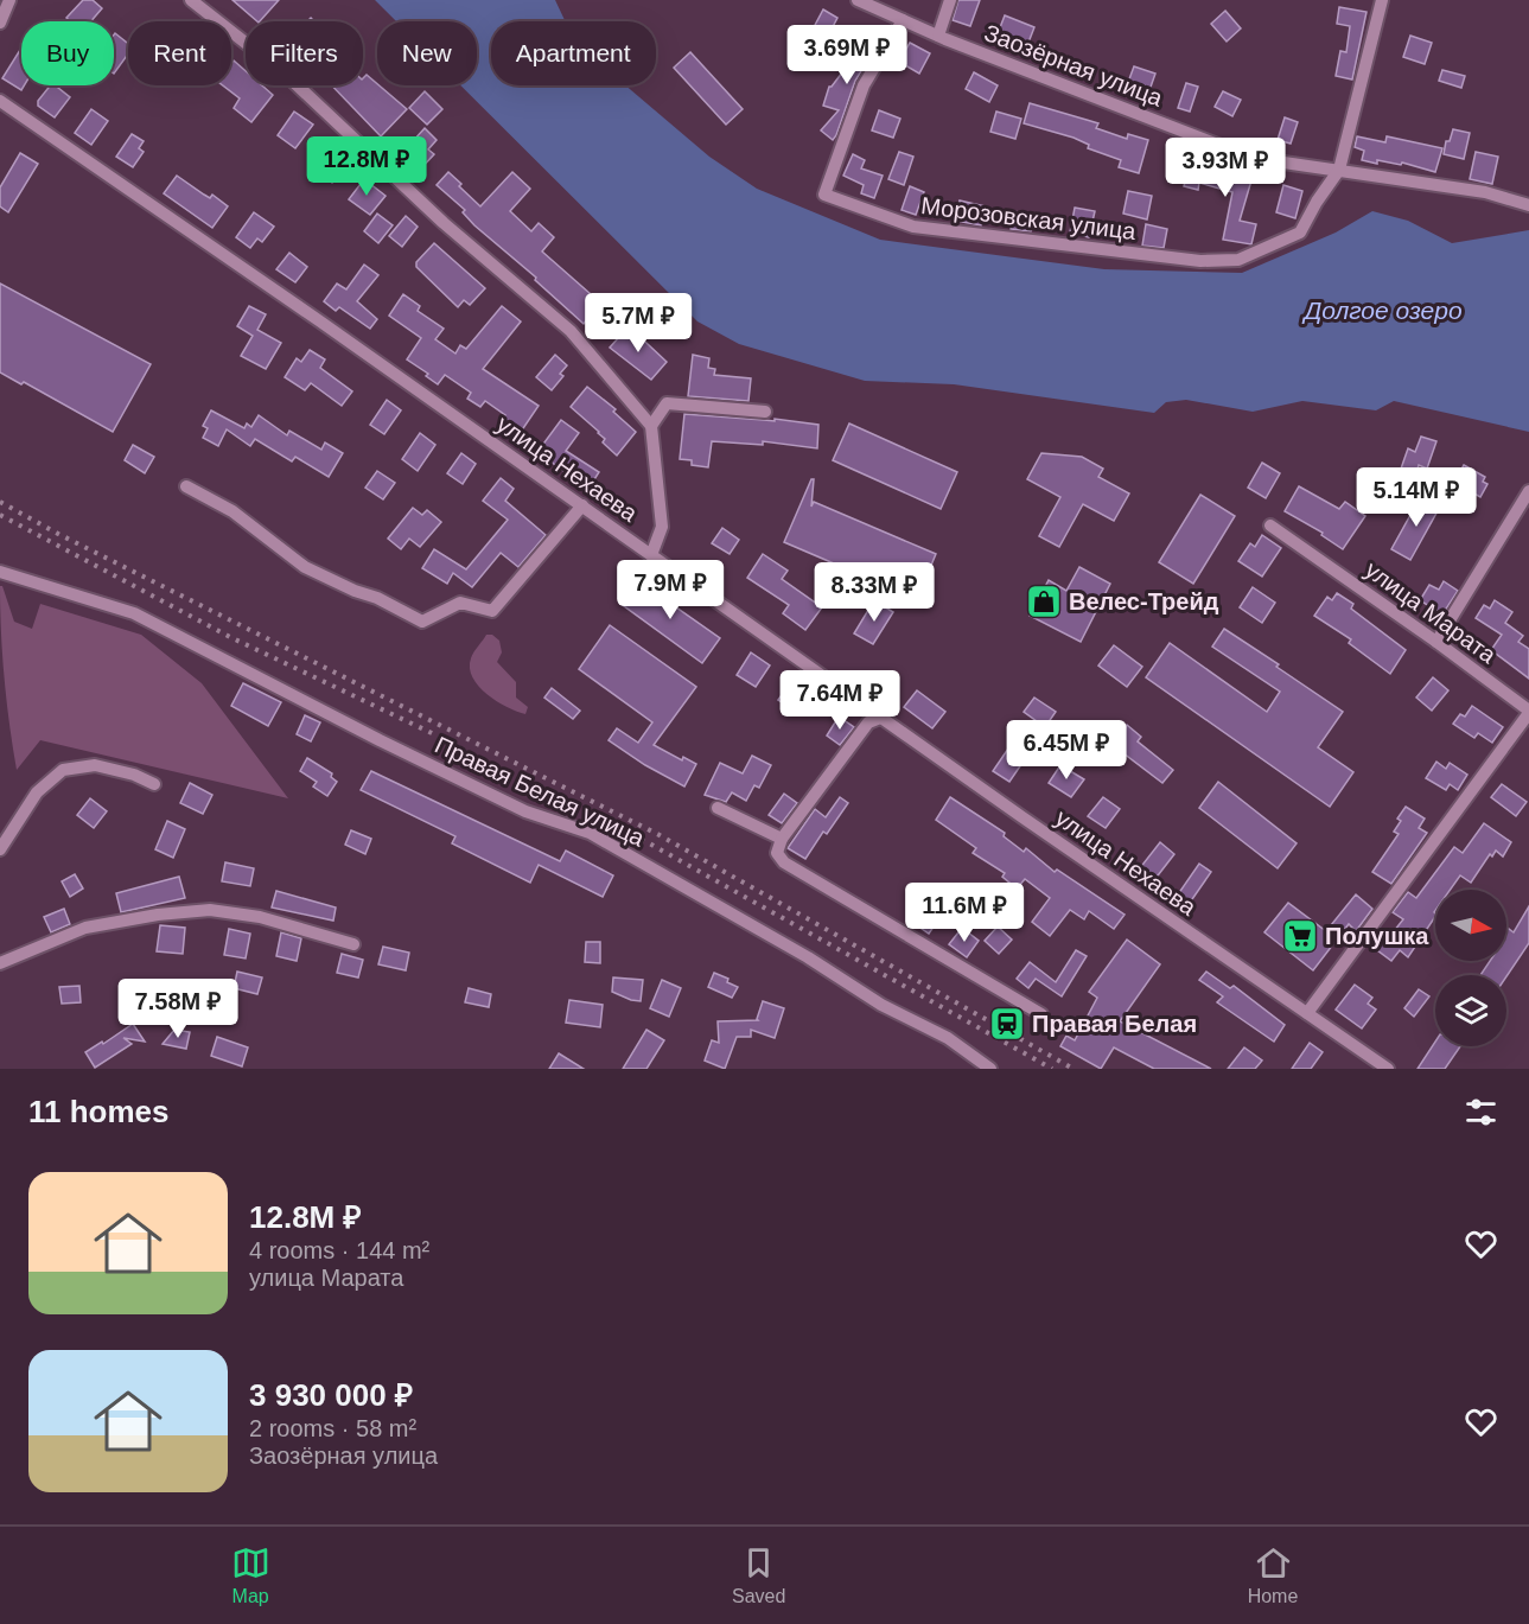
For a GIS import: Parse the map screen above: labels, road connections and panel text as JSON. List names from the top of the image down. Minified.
{"streets":{"street":["Заозёрная улица","Морозовская улица","улица Нехаева","улица Марата","Правая Белая улица"]},"crossings":[["Заозёрная улица","Морозовская улица"]],"water":["Долгое озеро"],"places":{"shop":["Велес-Трейд"],"supermarket":["Полушка"],"station":["Правая Белая"]},"north":"right","page":{"chip":["Buy","Rent","Filters","New","Apartment"],"price":["3.69M ₽","12.8M ₽","3.93M ₽","5.7M ₽","5.14M ₽","7.9M ₽","8.33M ₽","7.64M ₽","6.45M ₽","11.6M ₽","7.58M ₽"],"heading":"11 homes","list":[{"name":"12.8M ₽","note":"4 rooms · 144 m² · улица Марата"},{"name":"3 930 000 ₽","note":"2 rooms · 58 m² · Заозёрная улица"}],"tabs":["Map","Saved","Home"]}}
